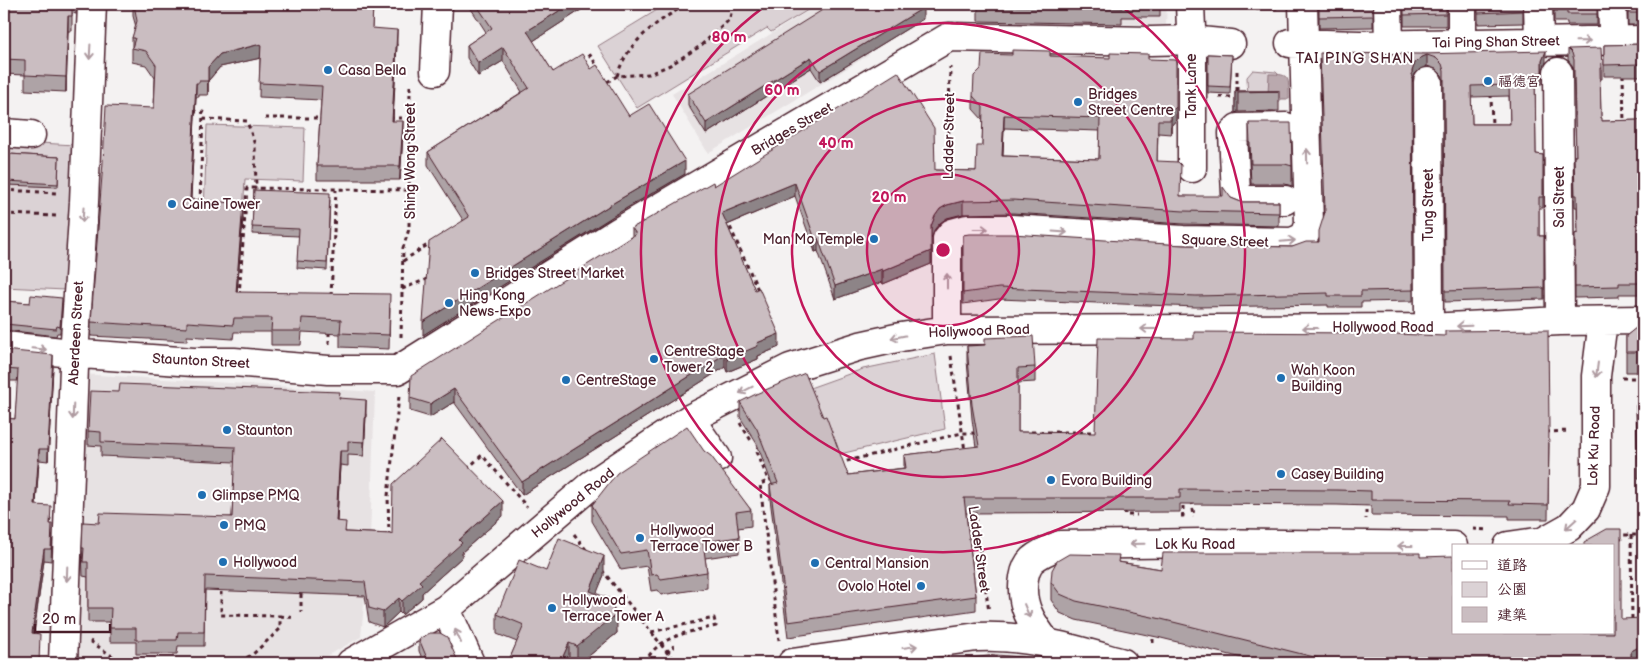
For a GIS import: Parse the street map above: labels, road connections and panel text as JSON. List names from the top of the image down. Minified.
{"streets":{"street":["Tai Ping Shan Street","Tank Lane","Bridges Street","Sai Street","Tung Street","Square Street","Hollywood Road","Aberdeen Street","Staunton Street","Lok Ku Road"],"path":["Ladder Street","Shing Wong Street"]},"crossings":[["Tai Ping Shan Street","Square Street"],["Tank Lane","Bridges Street"],["Bridges Street","Staunton Street"],["Sai Street","Hollywood Road"],["Tung Street","Hollywood Road"],["Square Street","Hollywood Road"],["Hollywood Road","Lok Ku Road"],["Aberdeen Street","Staunton Street"]],"one_way":["Hollywood Road","Aberdeen Street"],"districts":["TAI PING SHAN"],"places":["Casa Bella","福德宮","Bridges Street Centre","Caine Tower","Man Mo Temple","Bridges Street Market","Hing Kong News-Expo","CentreStage Tower 2","Wah Koon Building","CentreStage","Staunton","Casey Building","Evora Building","Glimpse PMQ","PMQ","Hollywood Terrace Tower B","Hollywood","Central Mansion","Ovolo Hotel","Hollywood Terrace Tower A"],"legend":["道路","公園","建築"],"scale_bar":"20 m","rings":["80 m","60 m","40 m","20 m"]}
